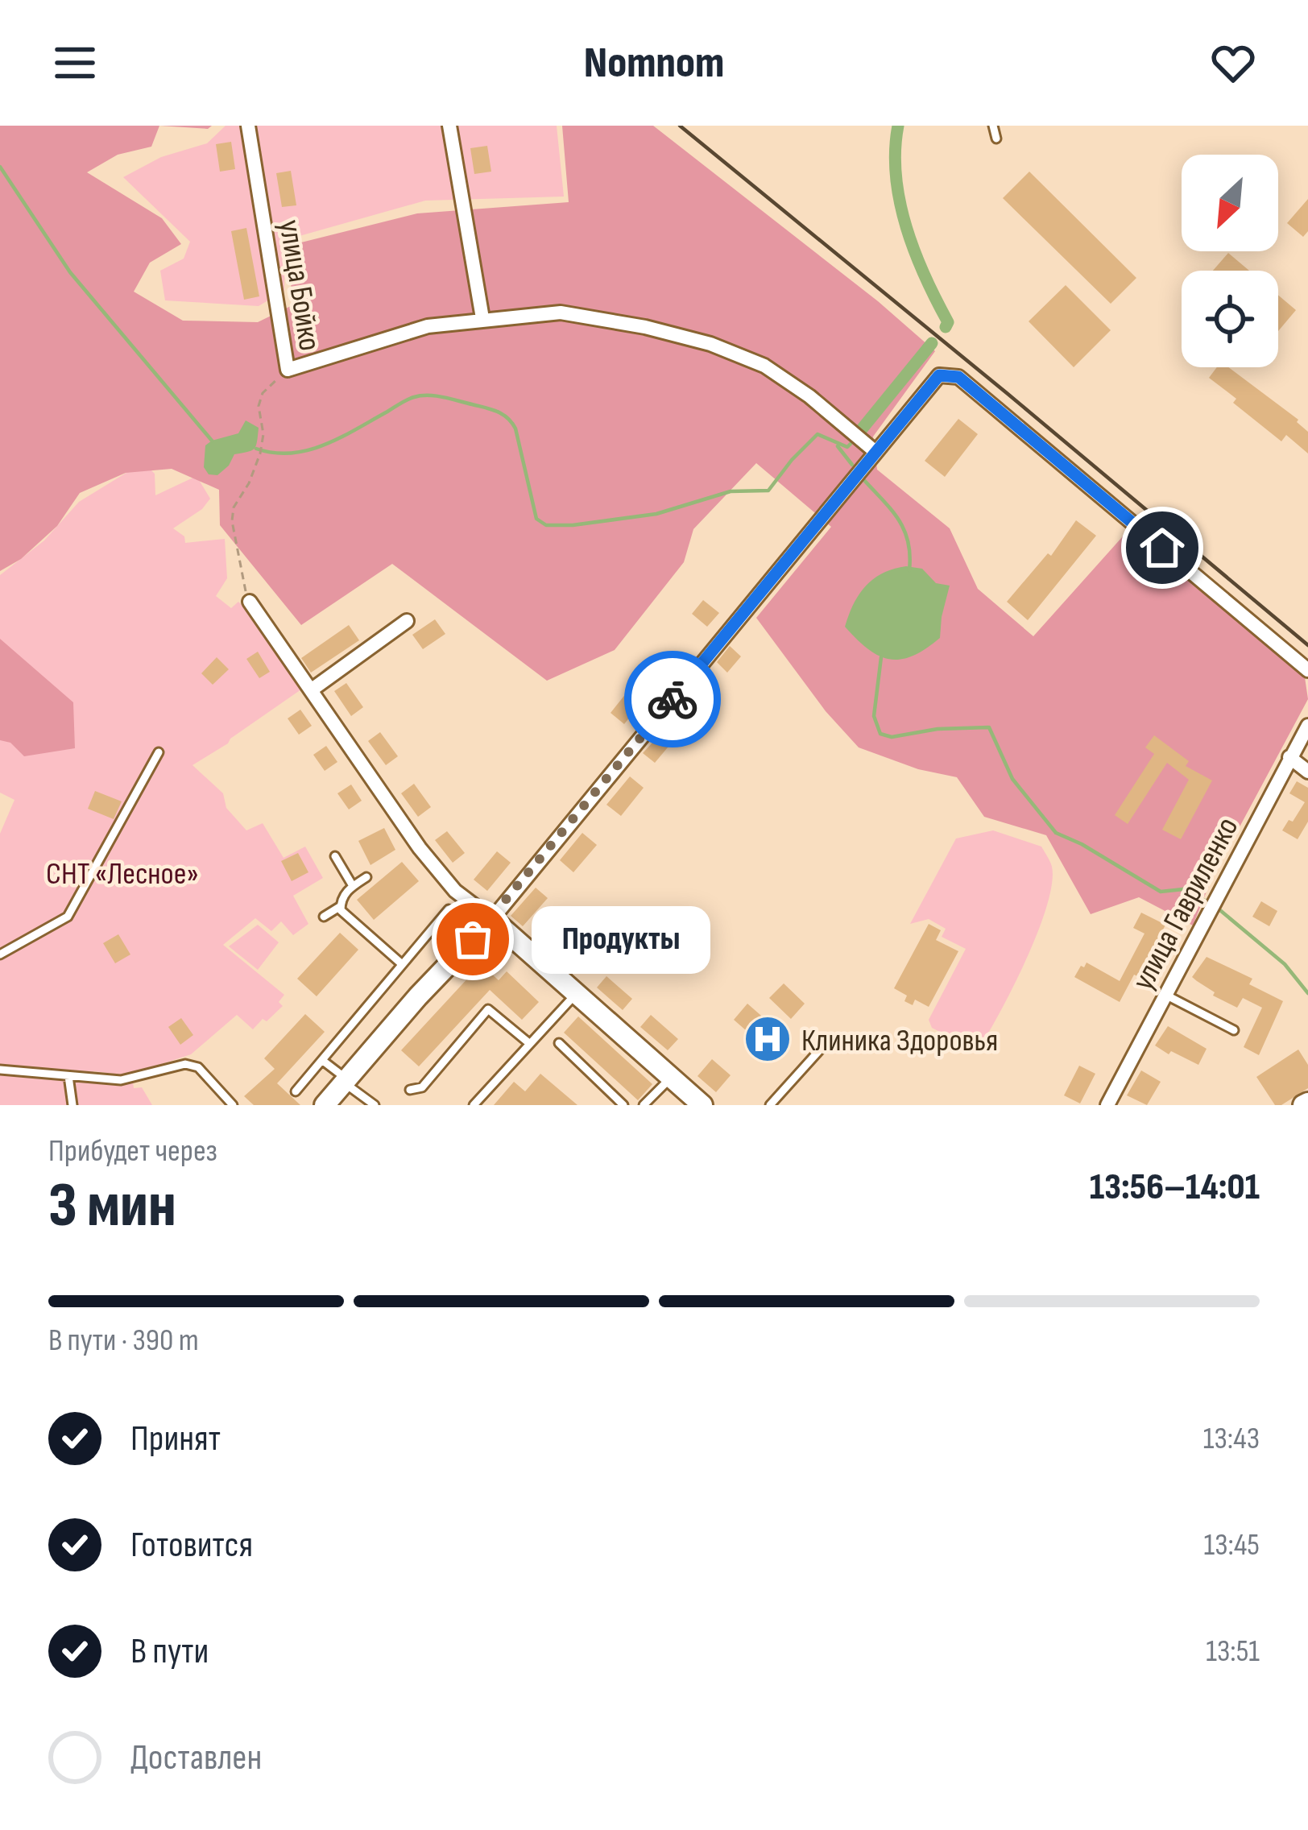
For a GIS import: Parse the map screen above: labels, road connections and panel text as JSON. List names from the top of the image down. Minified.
{"streets":{"street":["улица Бойко","улица Гавриленко"]},"parks":["СНТ «Лесное»"],"places":{"other":["Продукты"],"hospital":["Клиника Здоровья"]},"north":"bottom left","page":{"header":"Nomnom","bubble":"Продукты","heading":["3 мин","Прибудет через","13:56–14:01"],"bar":"В пути · 390 m","list":[["Принят","13:43"],["Готовится","13:45"],["В пути","13:51"],"Доставлен"]}}
